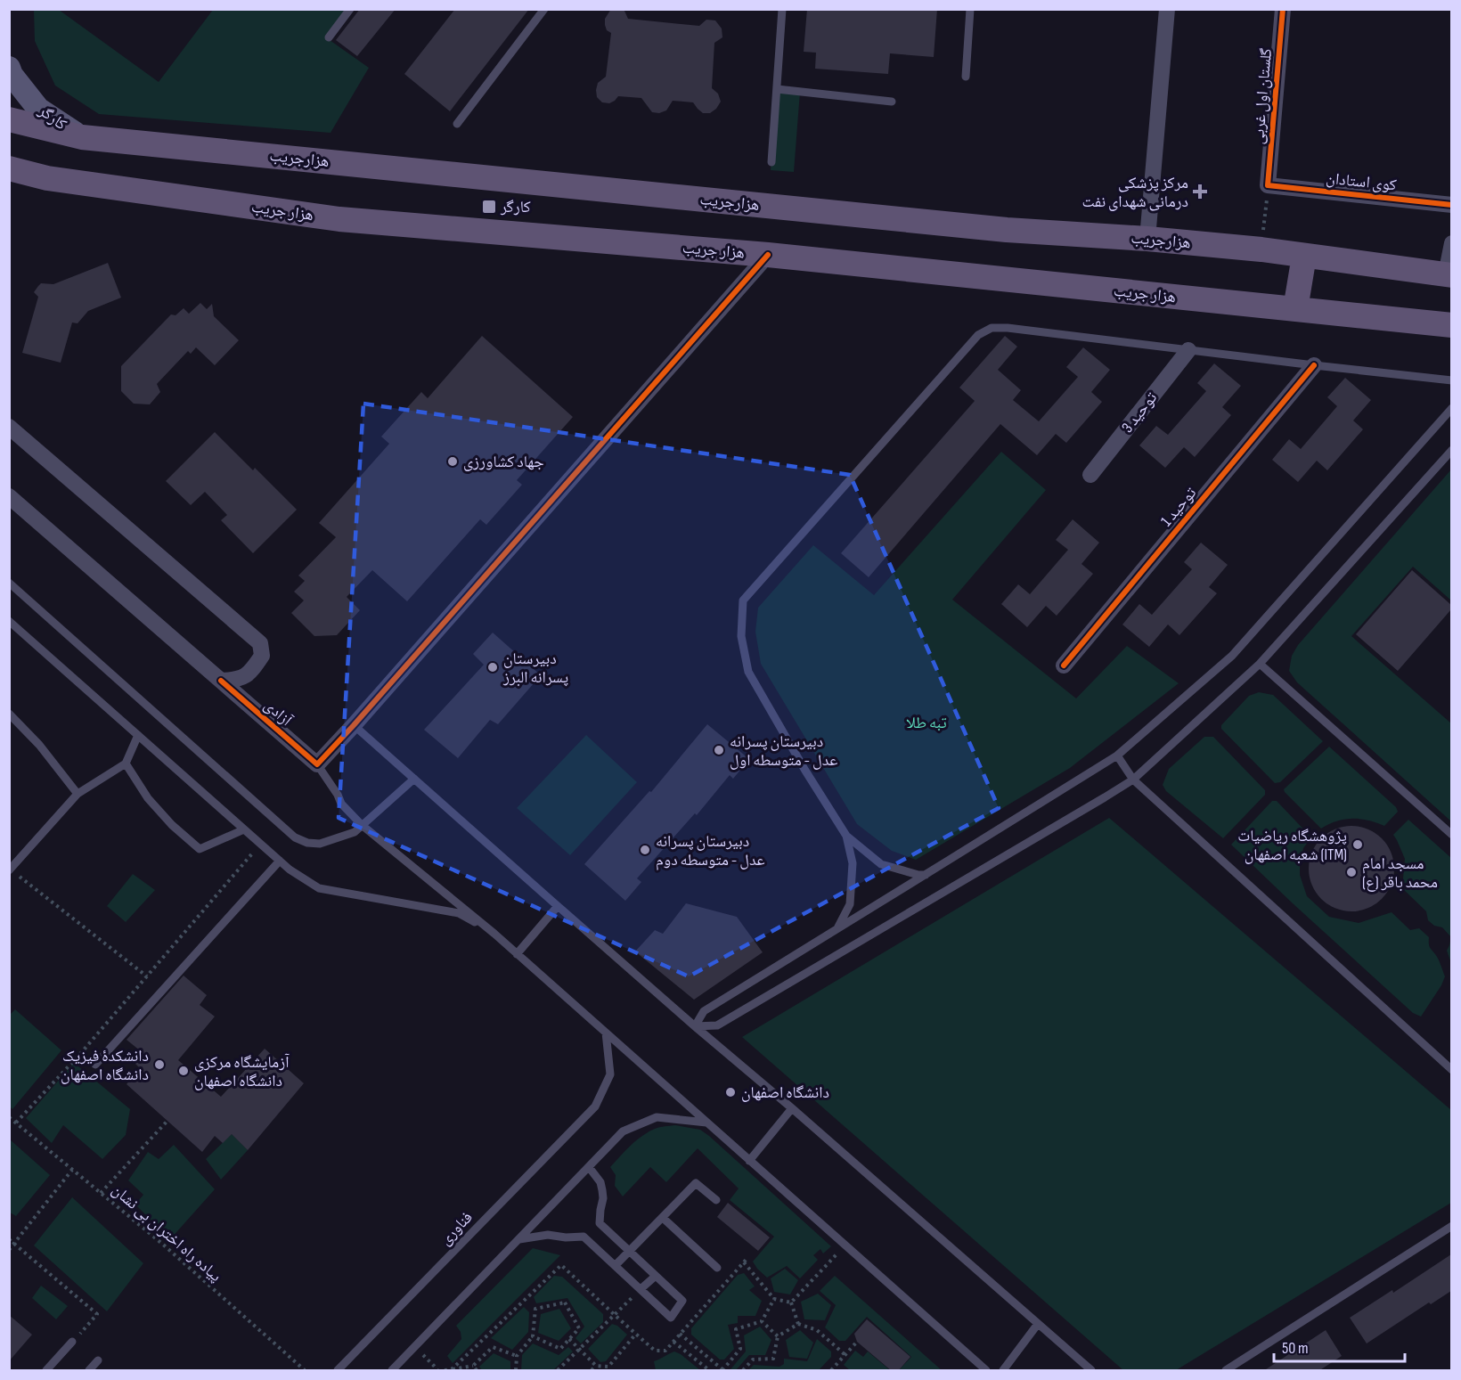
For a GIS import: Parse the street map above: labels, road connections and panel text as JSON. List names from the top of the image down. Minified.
{"streets":{"main road":["کارگر","هزارجریب","هزار جریب"],"street":["گلستان اول غربی","کوی استادان","توحید 3","توحید 1","آزادی"],"lane":["فناوری"],"path":["پیاده راه اختران بی نشان"]},"crossings":[["گلستان اول غربی","کوی استادان"],["کارگر","هزارجریب"]],"parks":["تبه طلا"],"places":{"health":["مرکز پزشکی درمانی شهدای نفت"],"transit":["کارگر"],"other":["جهاد کشاورزی","دبیرستان پسرانه البرز","دبیرستان پسرانه عدل - متوسطه اول","پژوهشگاه رياضيات شعبه اصفهان (ITM)","دبیرستان پسرانه عدل - متوسطه دوم","مسجد امام محمد باقر (ع)","دانشکدهٔ فیزیک دانشگاه اصفهان","آزمایشگاه مرکزی دانشگاه اصفهان","دانشگاه اصفهان"]},"scale_bar":"50 m"}
